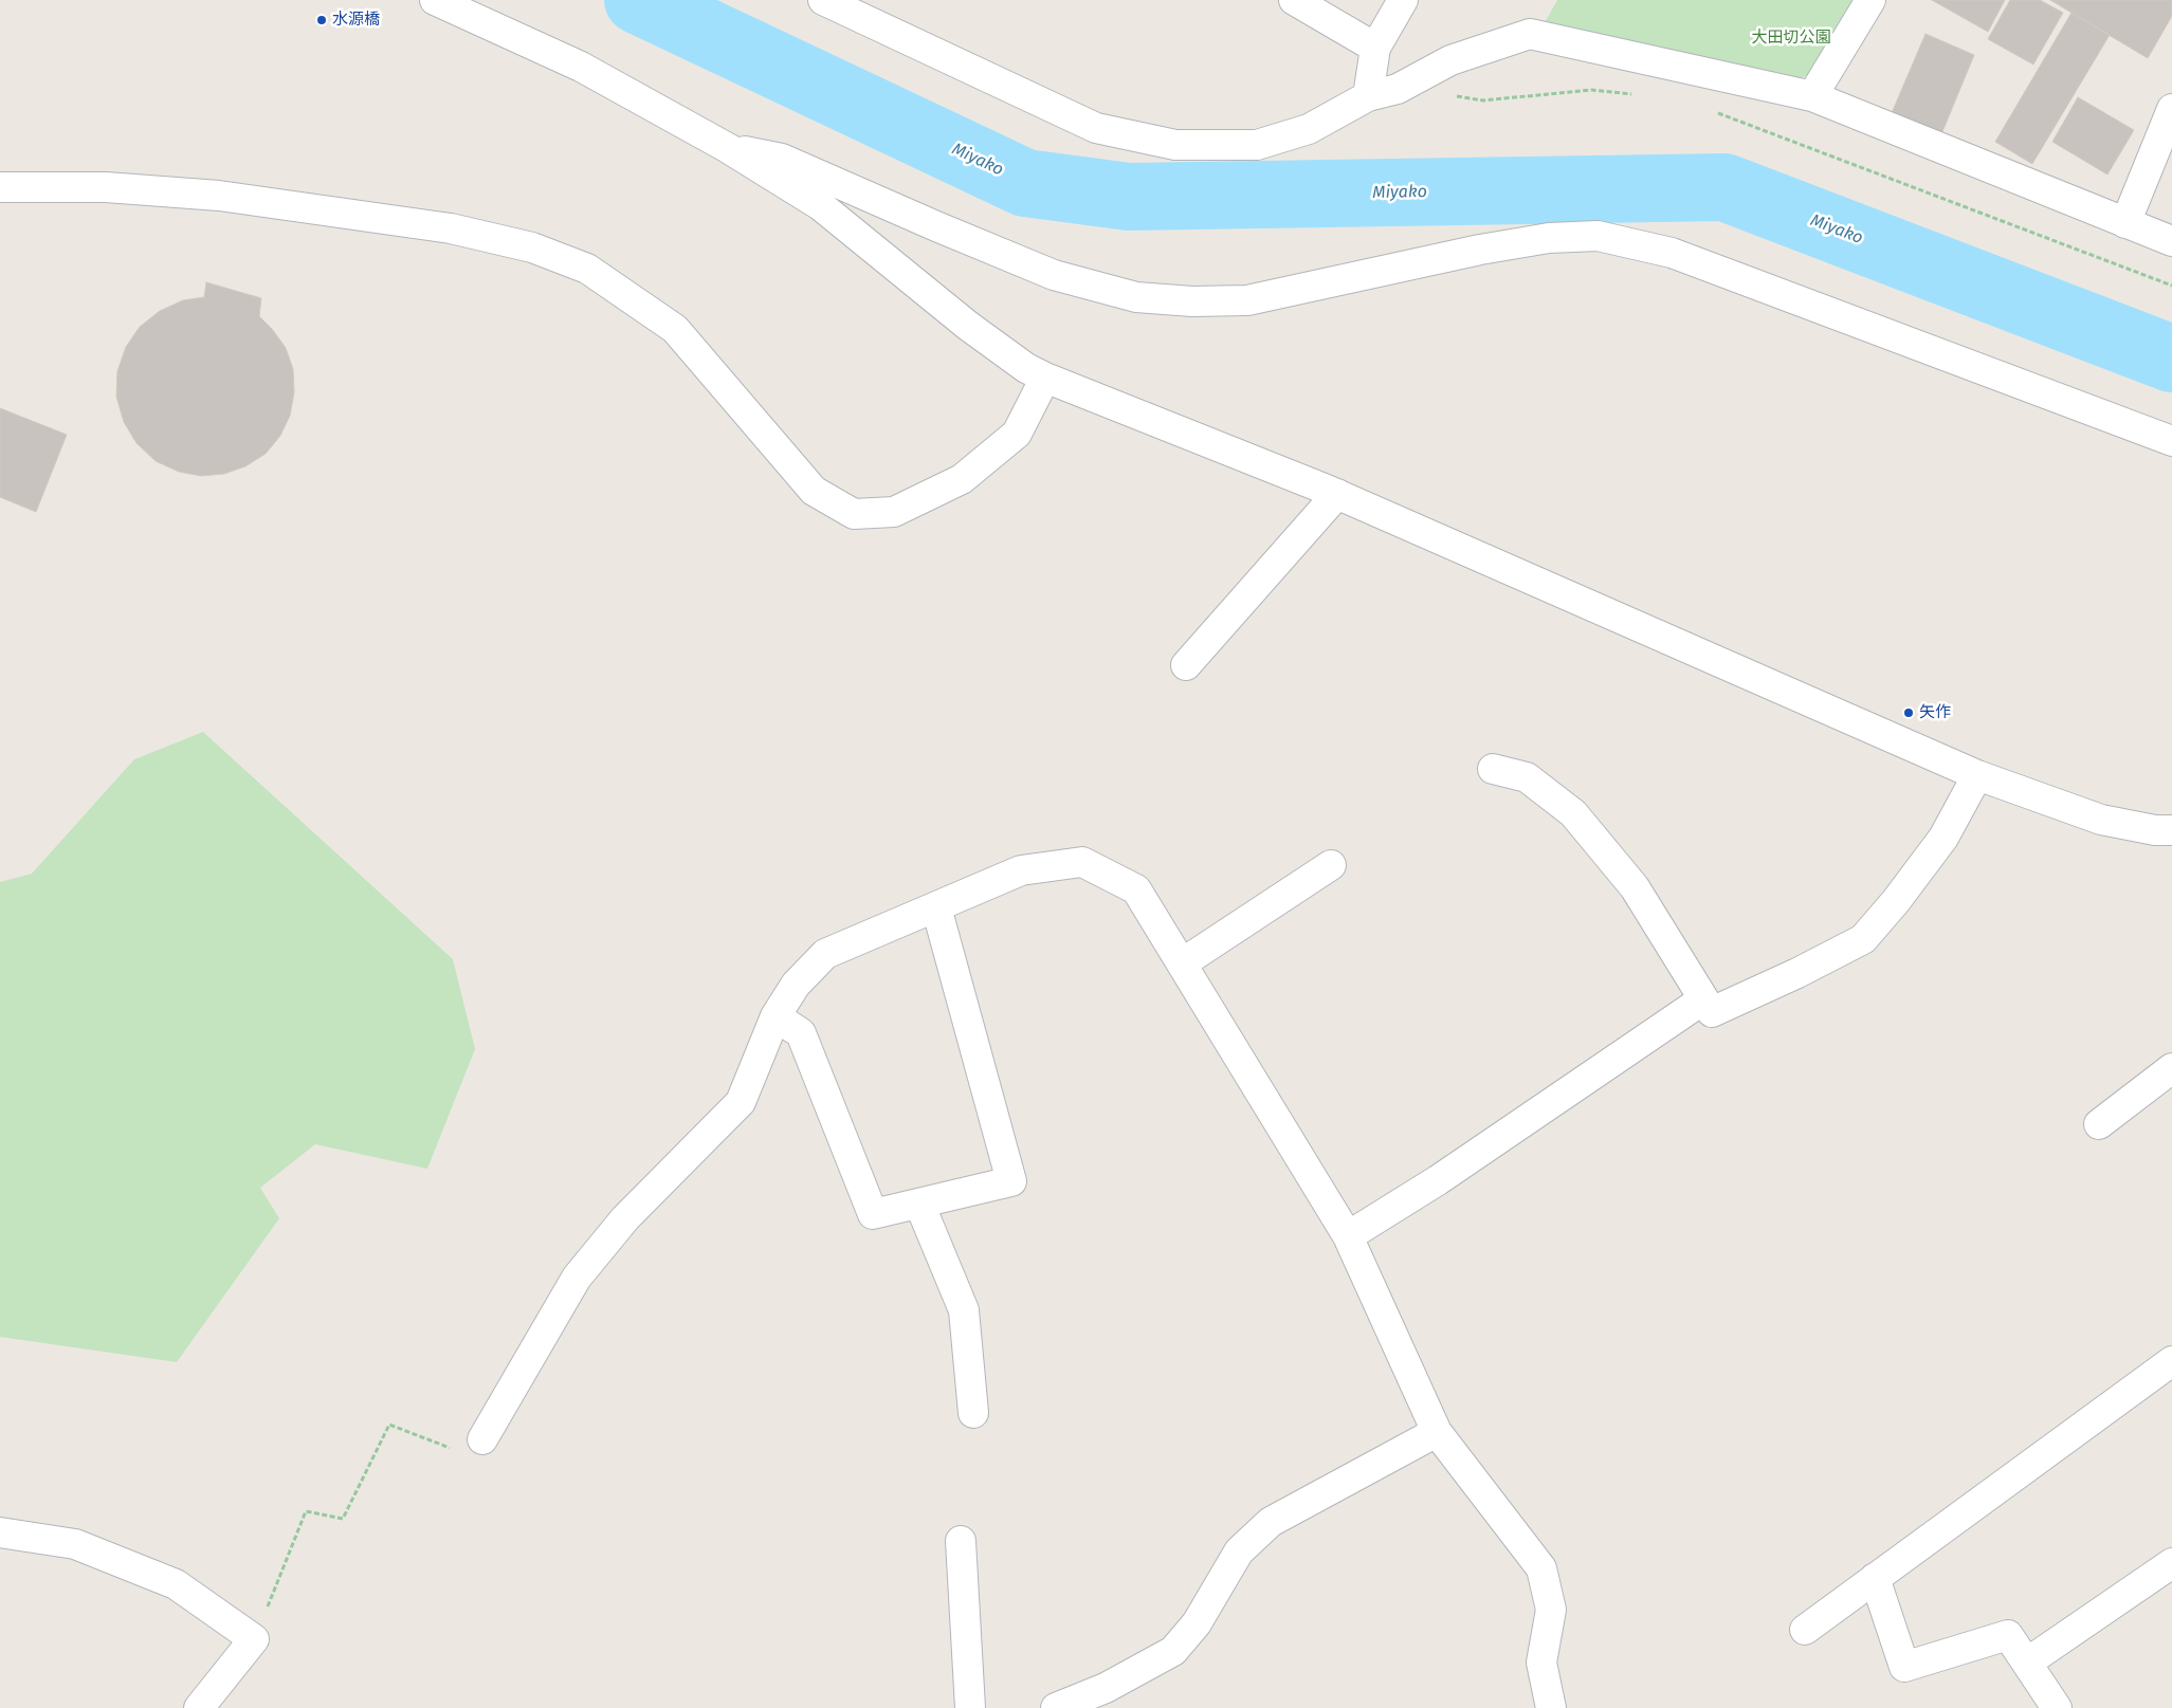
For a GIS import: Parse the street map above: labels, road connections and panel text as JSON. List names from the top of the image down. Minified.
{"water":["Miyako"],"parks":["大田切公園"],"places":["水源橋","矢作"]}
